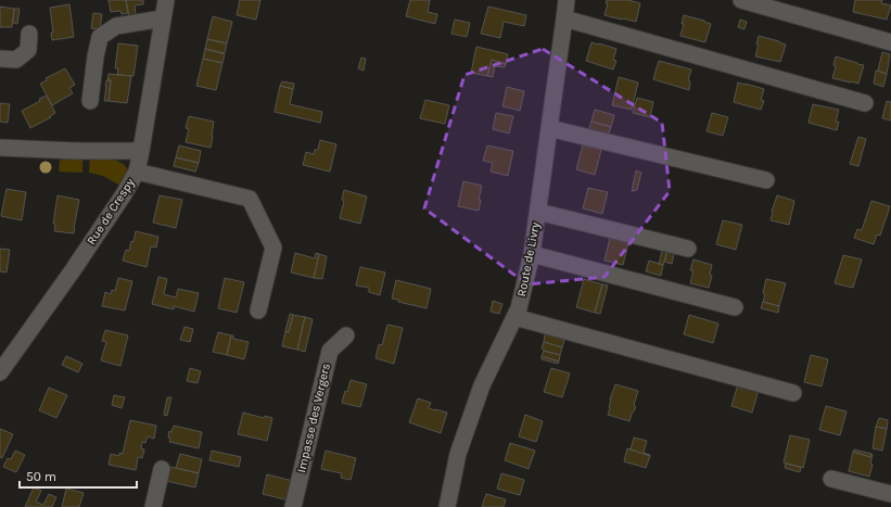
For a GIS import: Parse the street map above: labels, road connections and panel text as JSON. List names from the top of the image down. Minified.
{"streets":{"street":["Rue de Crespy","Route de Livry","Impasse des Vergers"]},"scale_bar":"50 m"}
